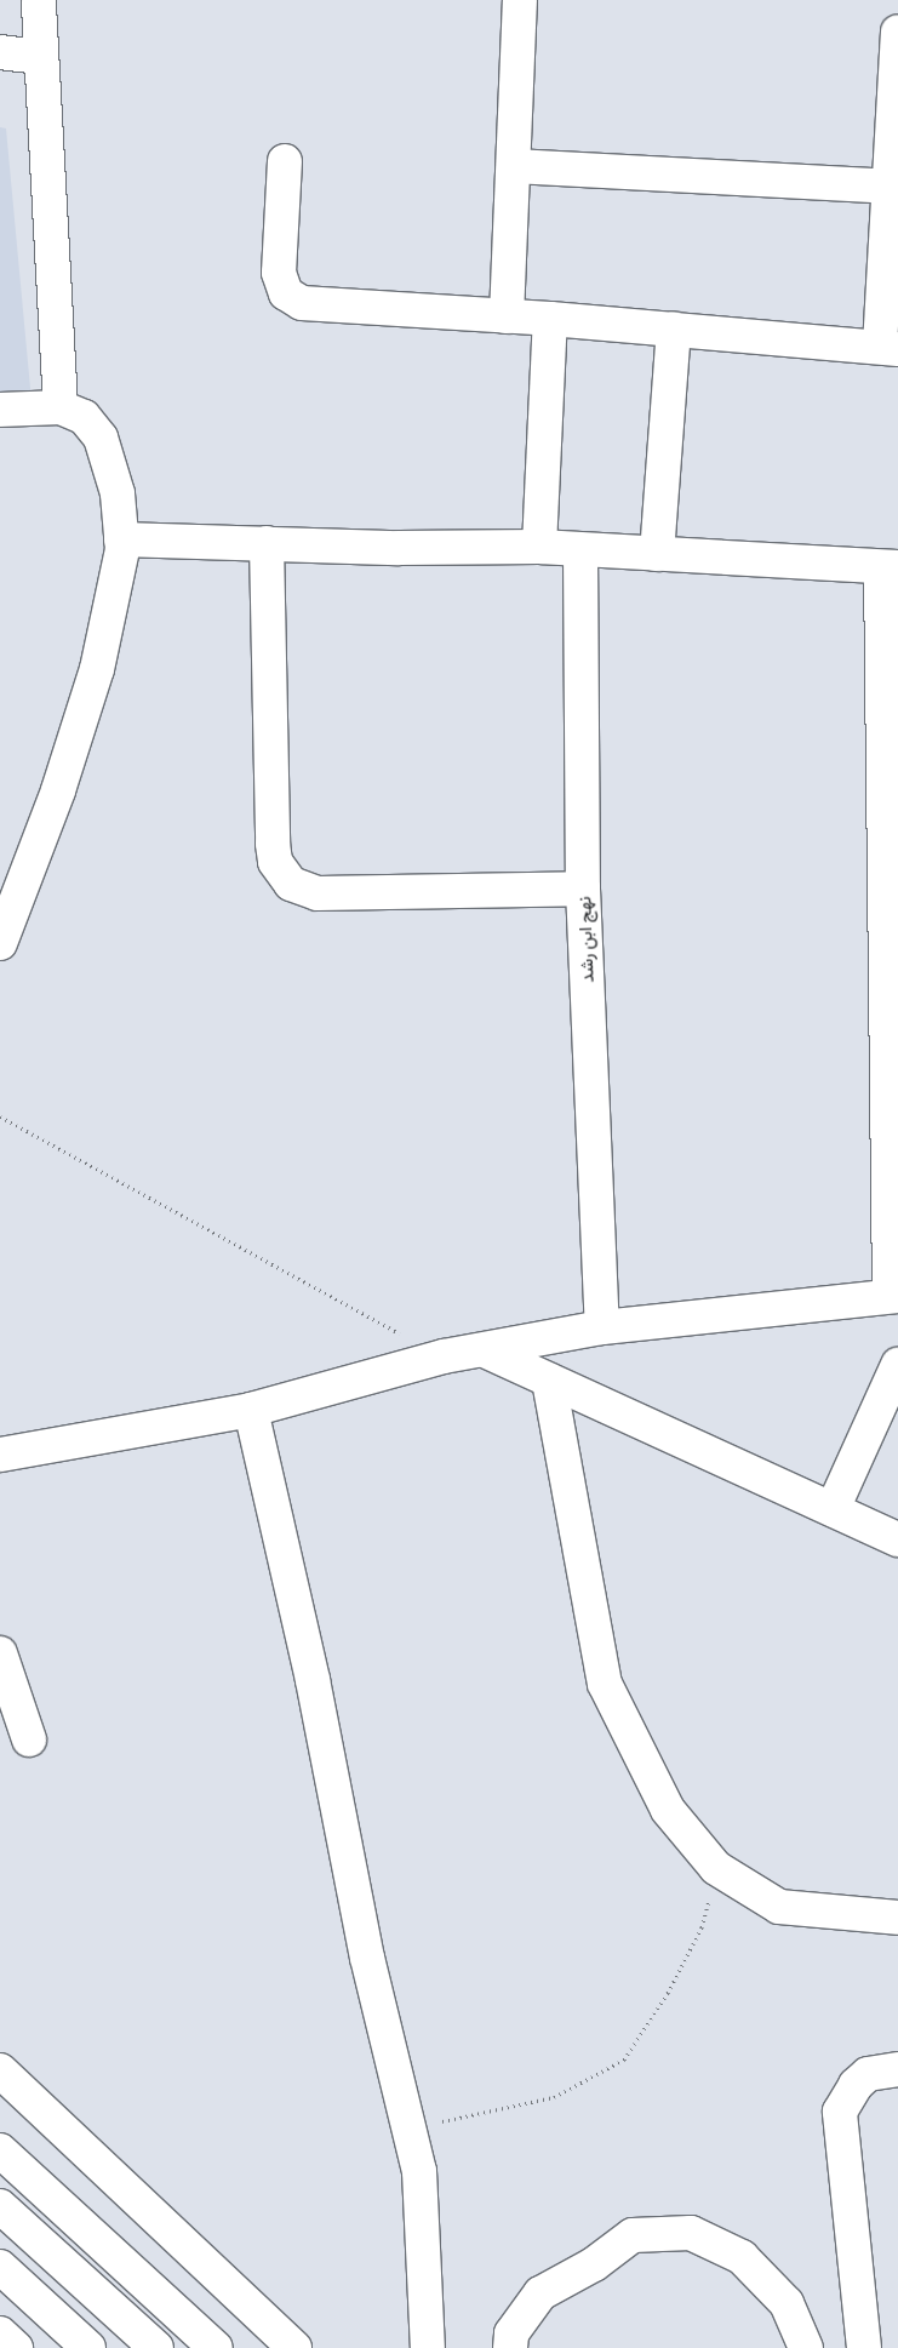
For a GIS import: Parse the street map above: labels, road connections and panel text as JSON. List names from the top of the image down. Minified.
{"streets":{"main road":["نهج ابن رشد"]}}
